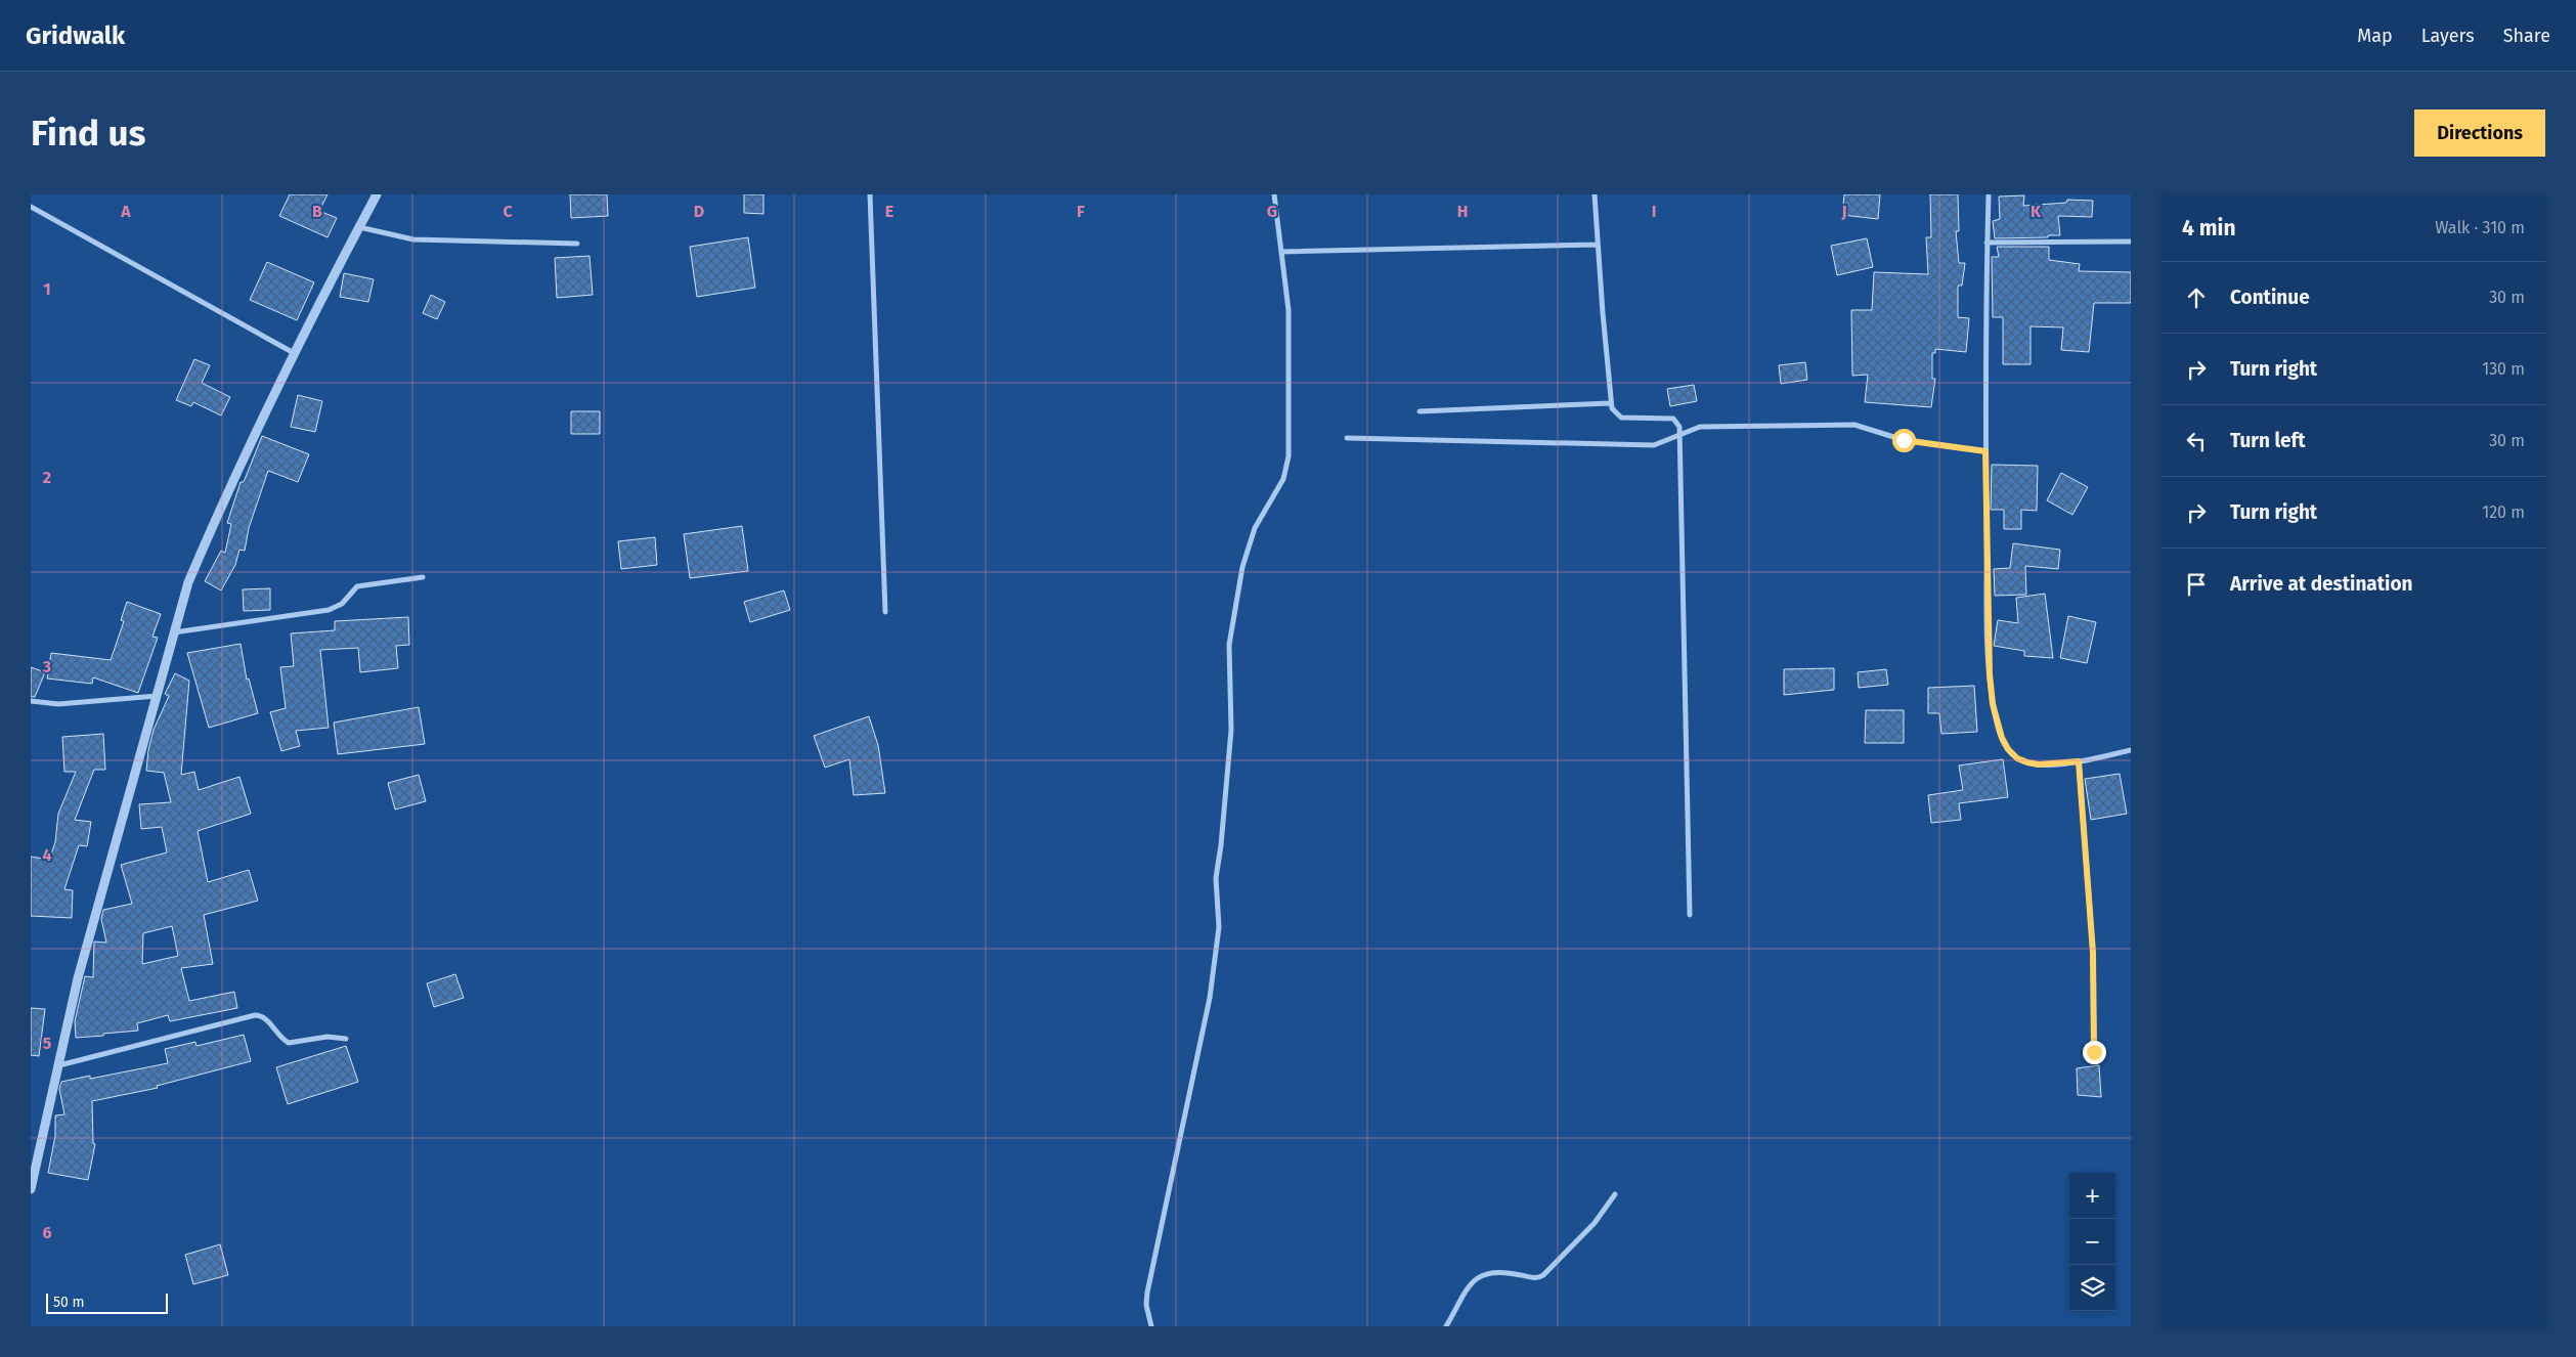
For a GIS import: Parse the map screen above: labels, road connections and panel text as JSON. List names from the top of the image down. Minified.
{"scale_bar":"50 m","page":{"header":"Gridwalk","nav":["Map","Layers","Share"],"buttons":"Directions","title":"Find us","heading":["4 min","Walk · 310 m"],"list":[["Continue","30 m"],["Turn right","130 m"],["Turn left","30 m"],["Turn right","120 m"],"Arrive at destination"],"map_buttons":["+","−"],"scale":"50 m"},"grid":{"columns":["A","B","C","D","E","F","G","H","I","J","K"],"rows":["1","2","3","4","5","6"]}}
